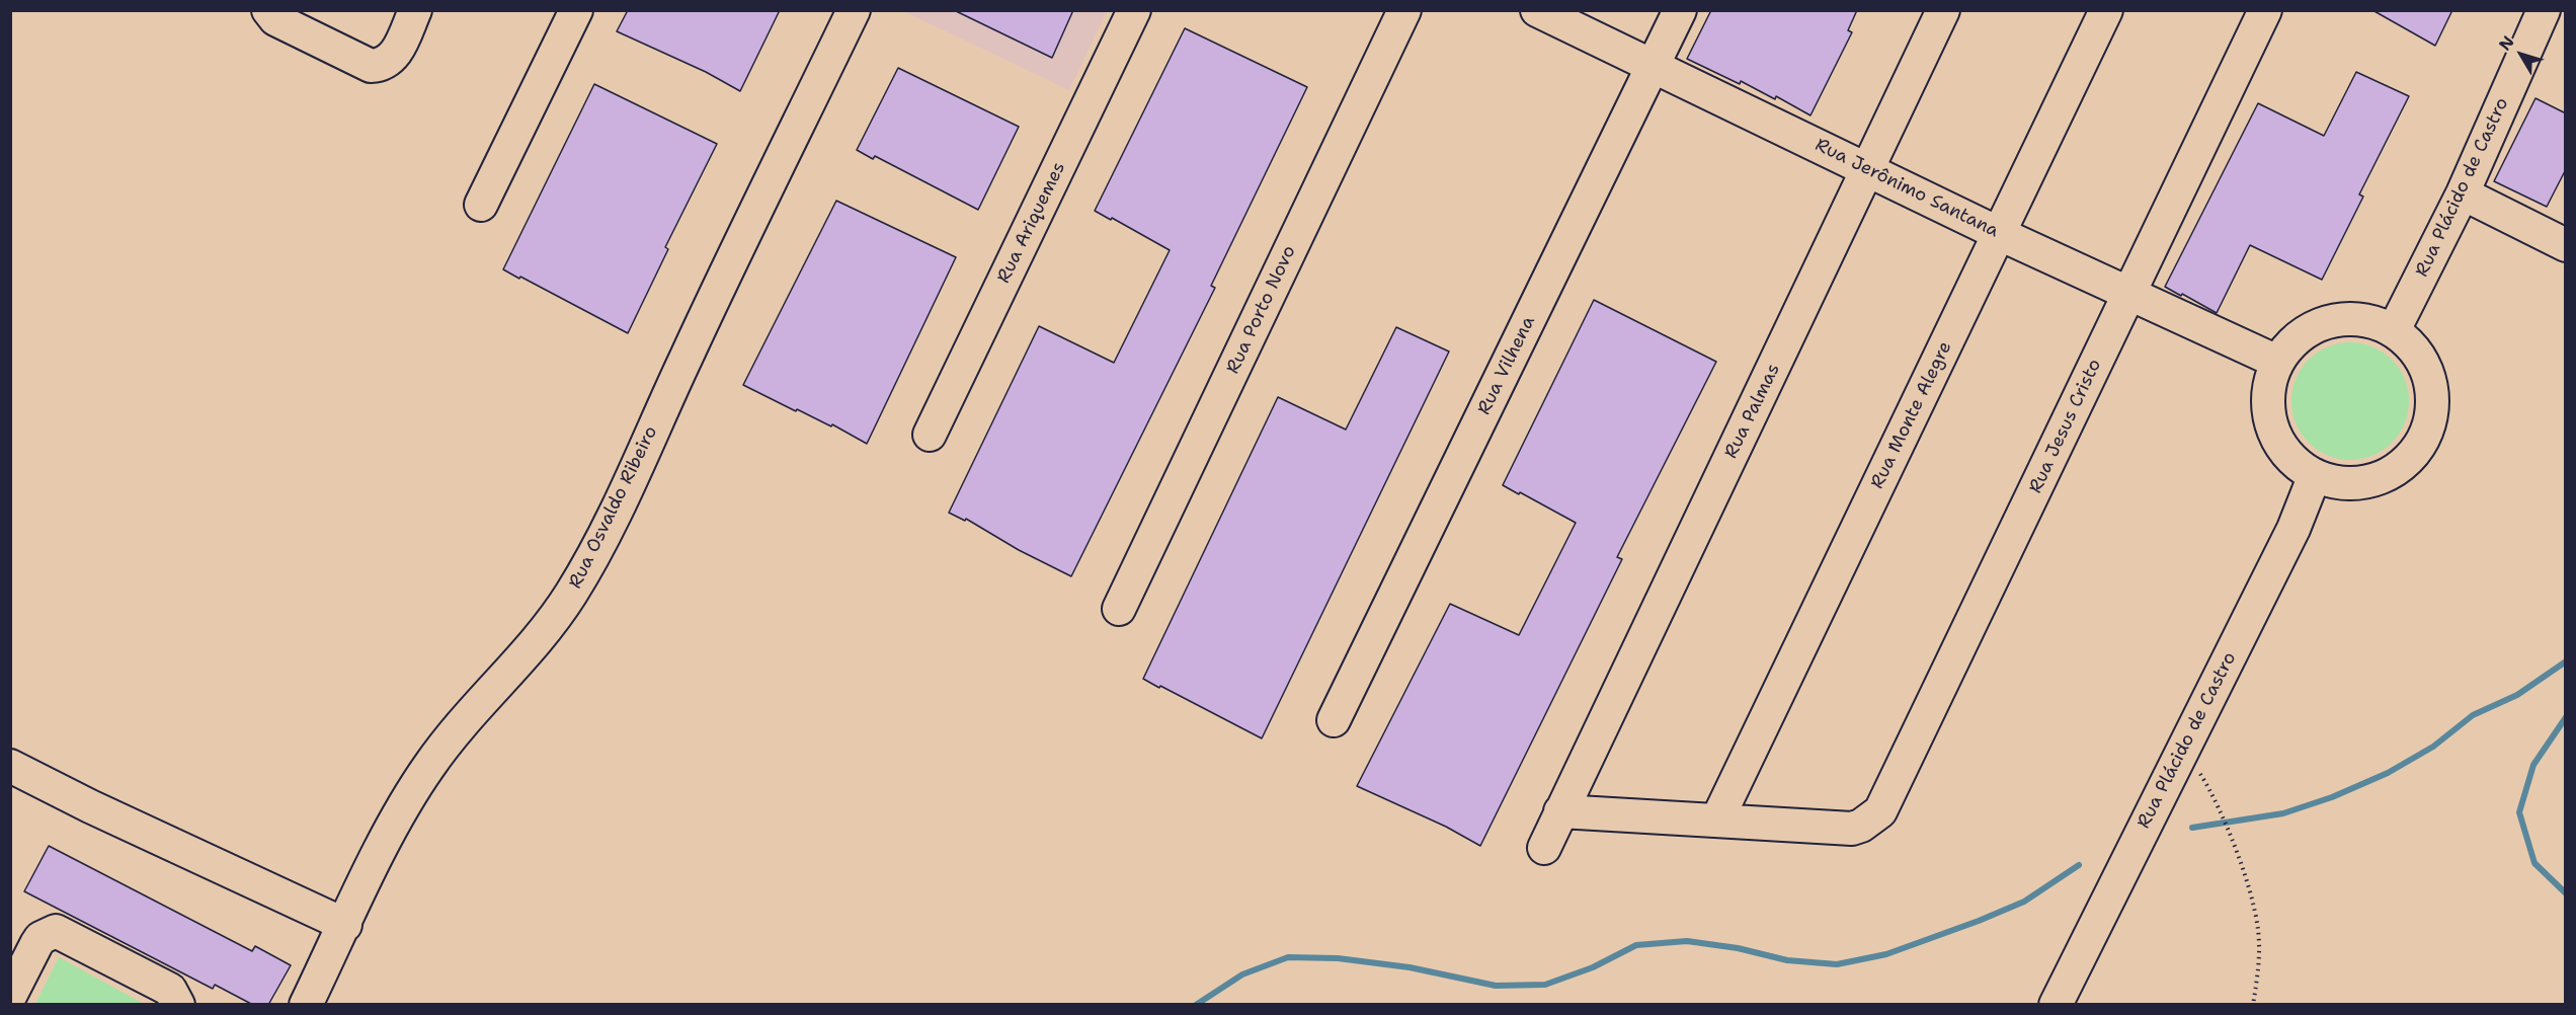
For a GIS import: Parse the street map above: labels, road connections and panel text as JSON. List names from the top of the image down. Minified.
{"streets":{"street":["Rua Plácido de Castro","Rua Jerônimo Santana","Rua Ariquemes","Rua Porto Novo","Rua Vilhena","Rua Palmas","Rua Monte Alegre","Rua Jesus Cristo","Rua Osvaldo Ribeiro"]},"crossings":[["Rua Plácido de Castro","Rua Jerônimo Santana"],["Rua Jerônimo Santana","Rua Vilhena"],["Rua Jerônimo Santana","Rua Palmas"],["Rua Jerônimo Santana","Rua Monte Alegre"],["Rua Jerônimo Santana","Rua Jesus Cristo"],["Rua Monte Alegre","Rua Jesus Cristo"]],"north":"top left"}
